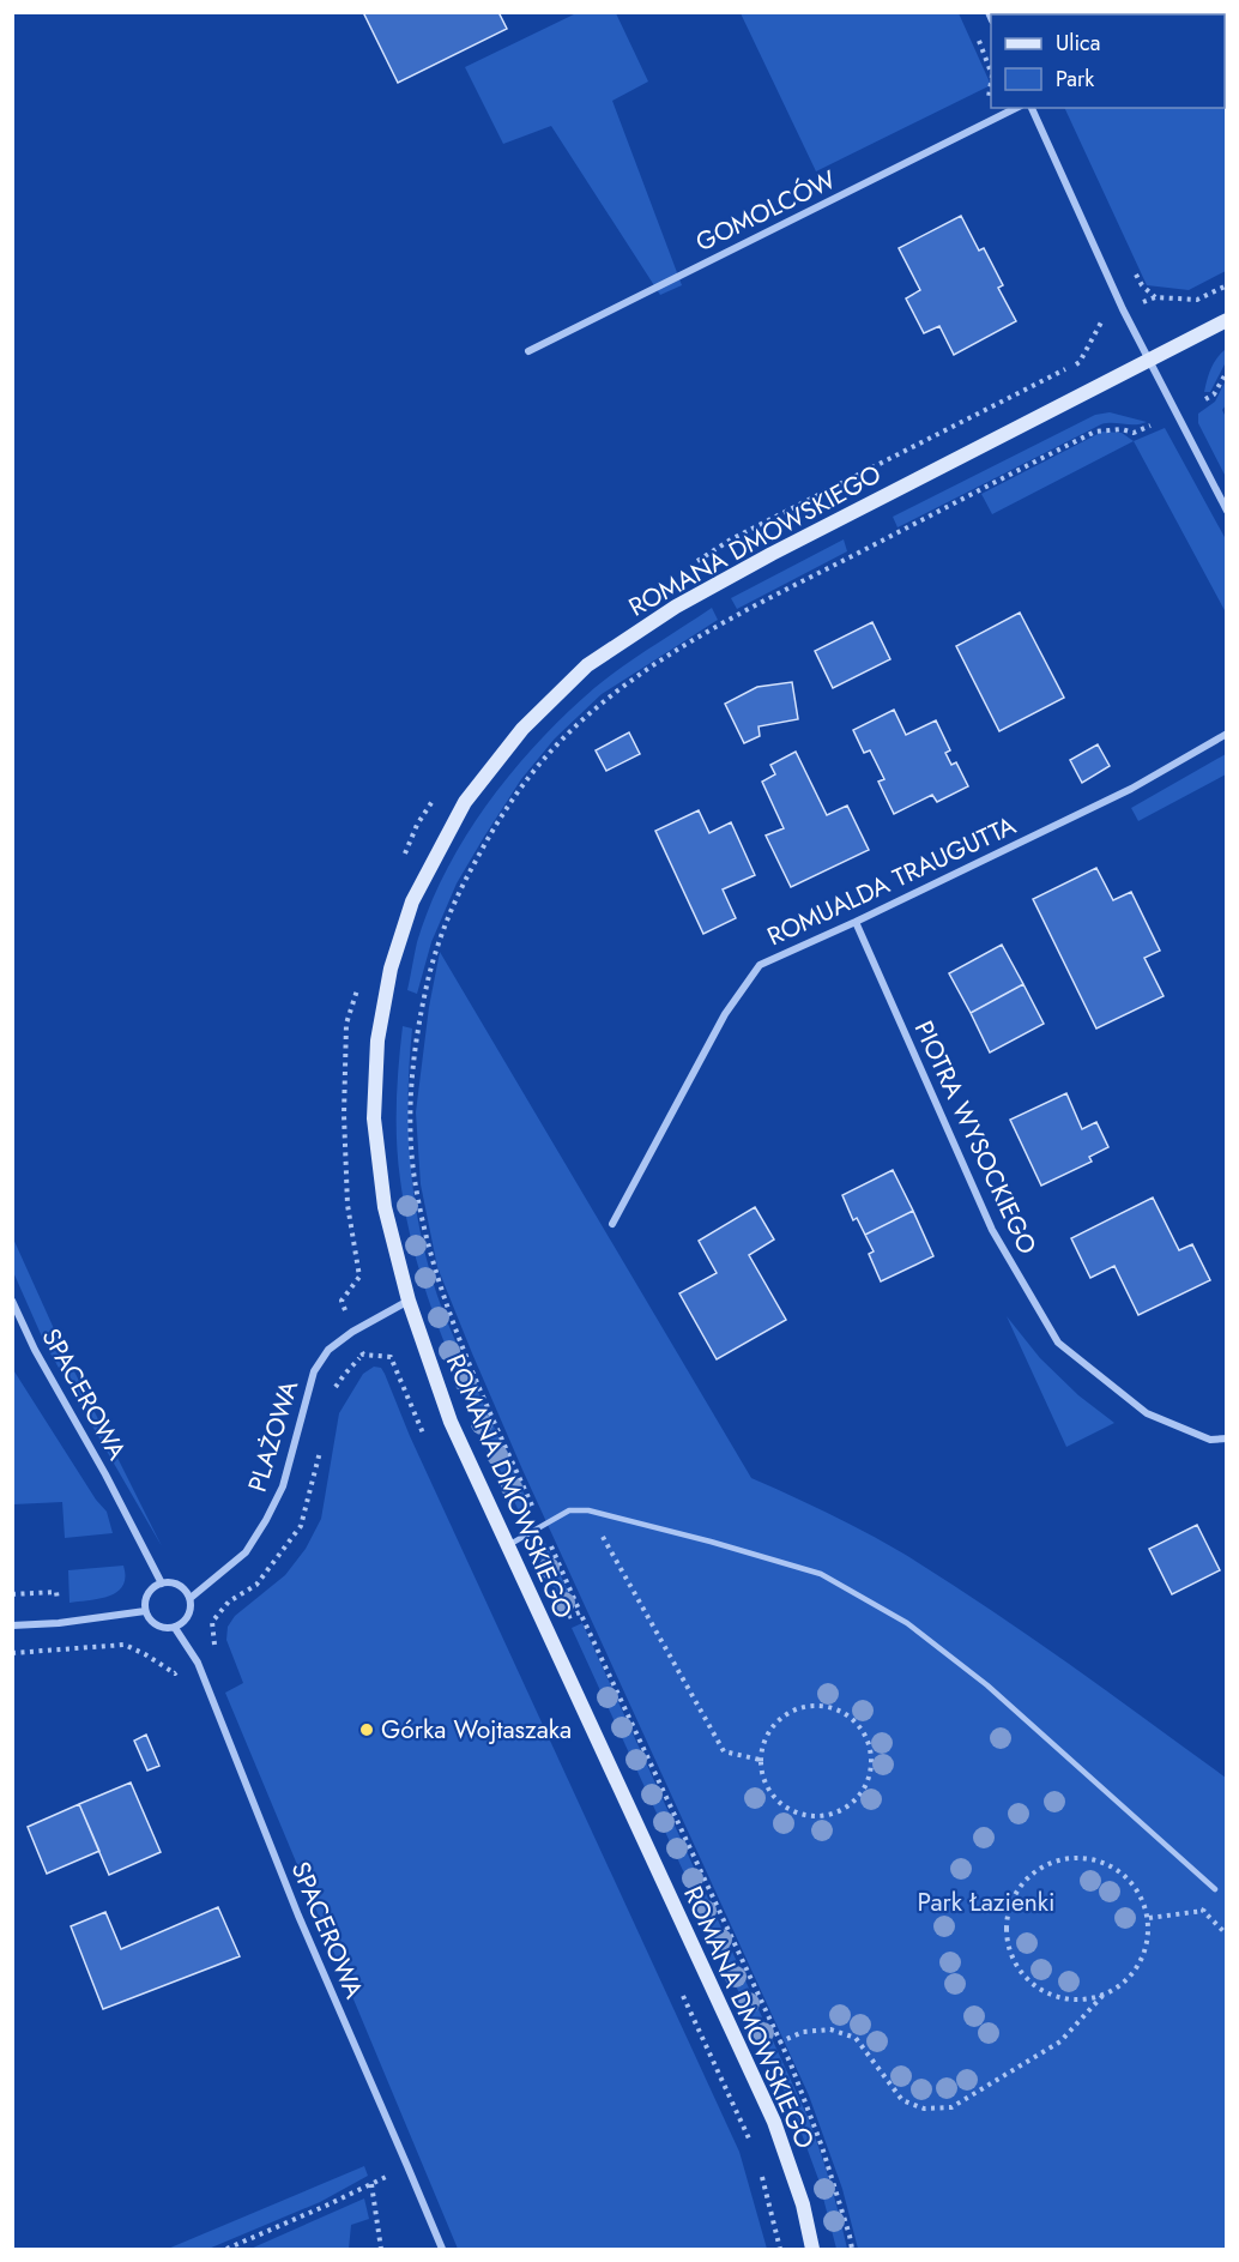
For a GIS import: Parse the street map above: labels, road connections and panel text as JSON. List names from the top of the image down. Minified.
{"streets":{"street":["GOMOLCÓW","ROMANA DMOWSKIEGO","ROMUALDA TRAUGUTTA","PIOTRA WYSOCKIEGO","SPACEROWA","PLAŻOWA"]},"crossings":[["ROMANA DMOWSKIEGO","PLAŻOWA"],["ROMUALDA TRAUGUTTA","PIOTRA WYSOCKIEGO"],["SPACEROWA","PLAŻOWA"]],"parks":["Park Łazienki"],"places":["Górka Wojtaszaka"],"legend":["Ulica","Park"]}
